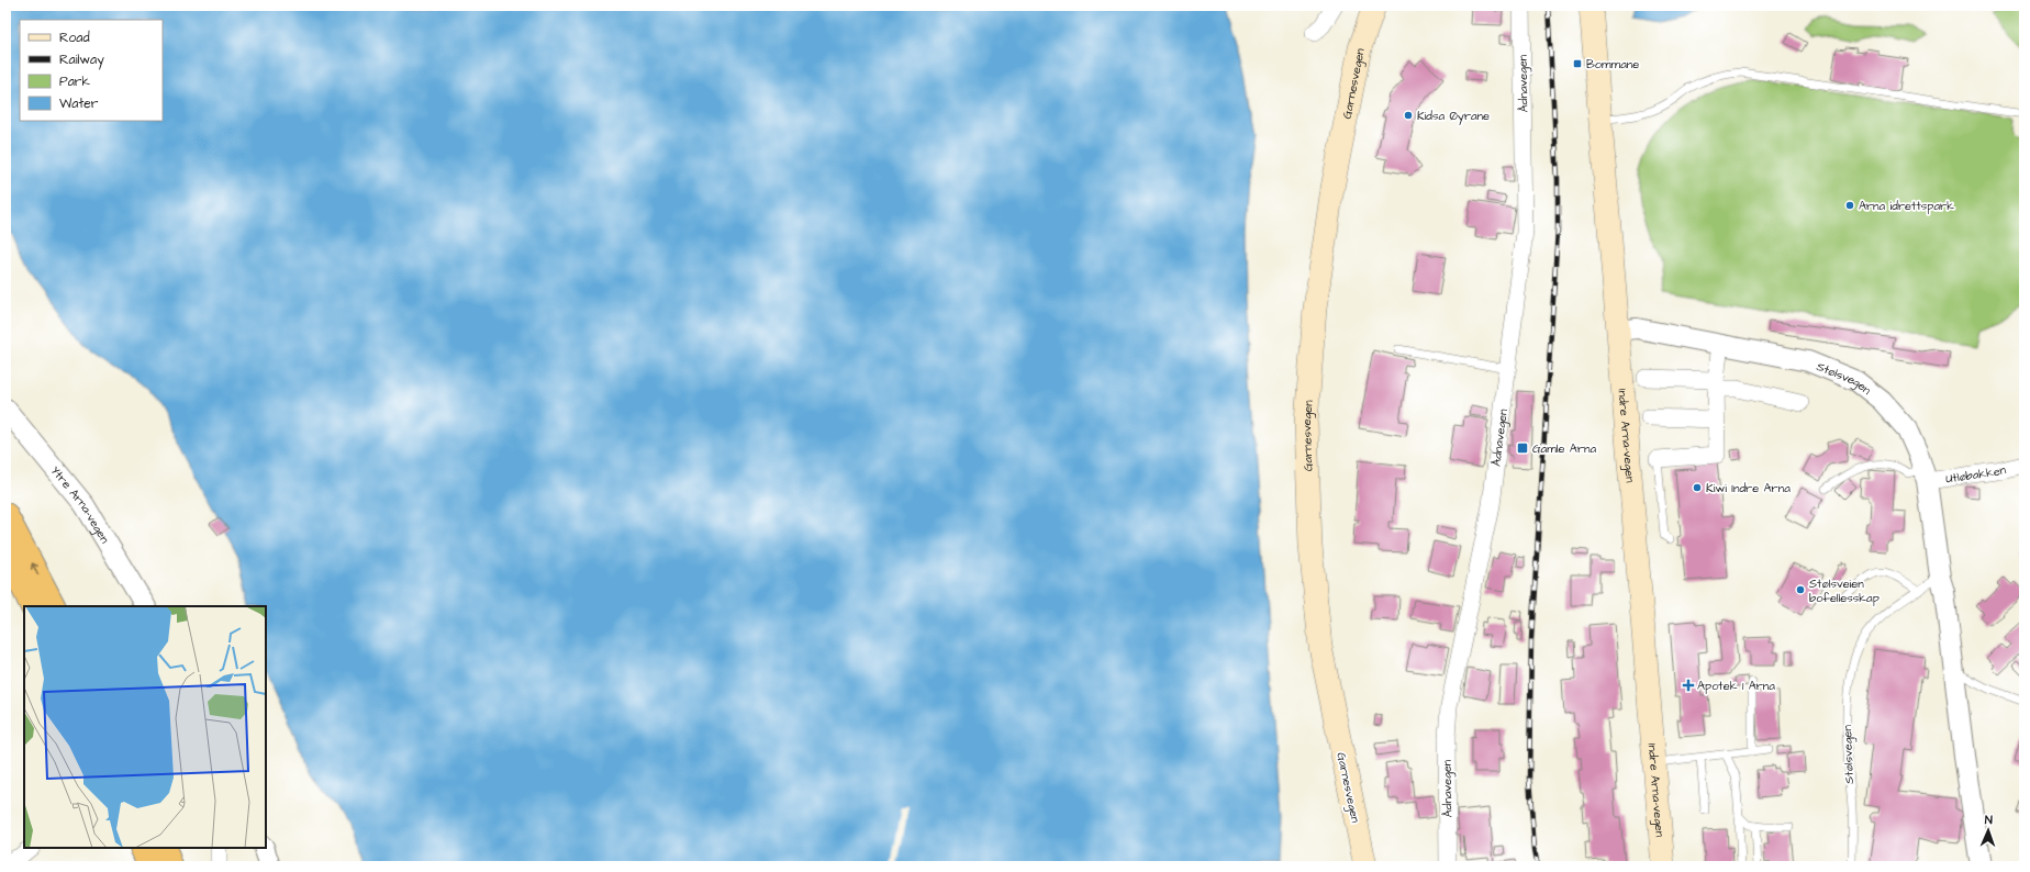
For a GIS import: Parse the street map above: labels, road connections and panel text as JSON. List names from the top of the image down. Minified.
{"streets":{"main road":["Garnesvegen","Indre Arna-vegen"],"street":["Ådnavegen","Stølsvegen","Utløbakken","Ytre Arna-vegen"]},"crossings":[["Stølsvegen","Indre Arna-vegen"],["Stølsvegen","Utløbakken"]],"places":{"transit":["Bommane","Gamle Arna"],"other":["Kidsa Øyrane","Arna idrettspark","Kiwi Indre Arna","Stølsveien bofellesskap"],"health":["Apotek 1 Arna"]},"legend":["Road","Railway","Park","Water"],"north":"top"}
